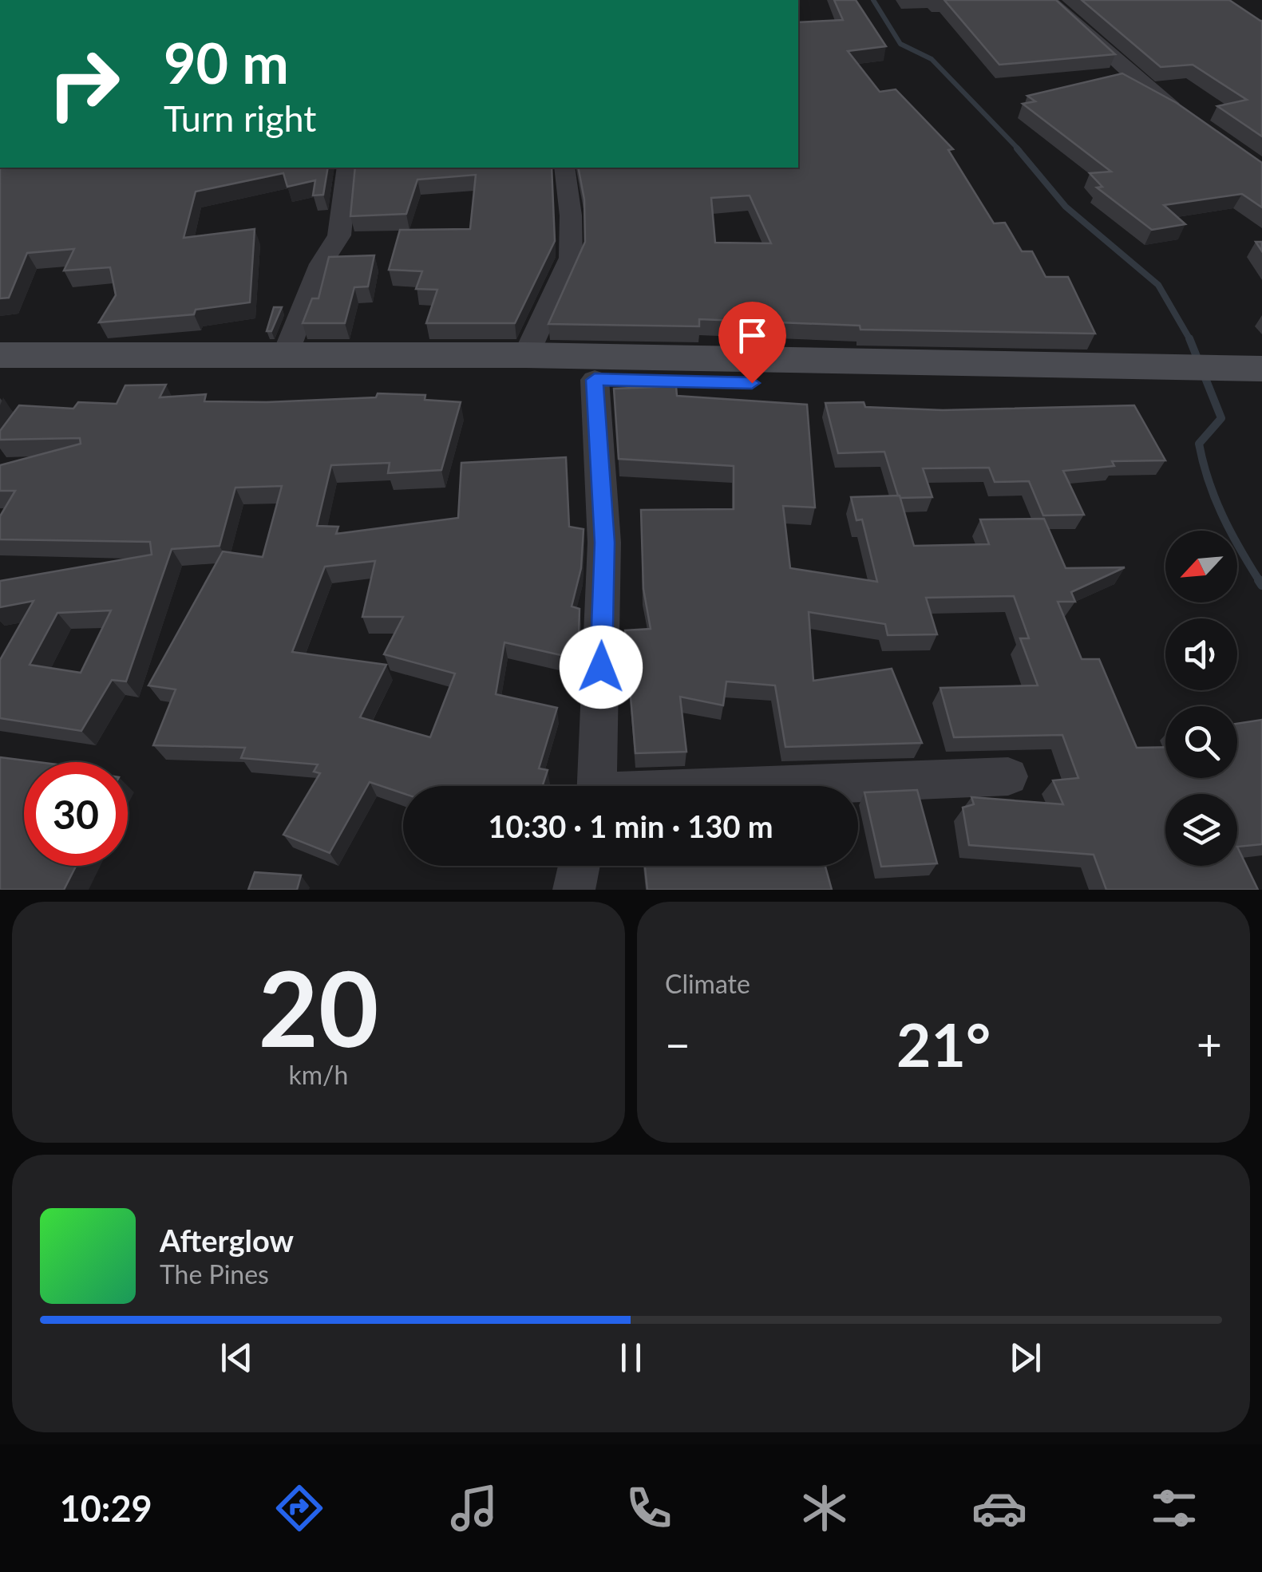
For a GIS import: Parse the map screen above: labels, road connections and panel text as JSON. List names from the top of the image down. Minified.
{"north":"bottom left","page":{"turn":["90 m","Turn right"],"limit":"30","trip":"10:30 · 1 min · 130 m","tile":[["20","km/h"],"Climate"],"heat":["−","21°","+"],"song":["Afterglow","The Pines"],"tabs":"10:29"}}
